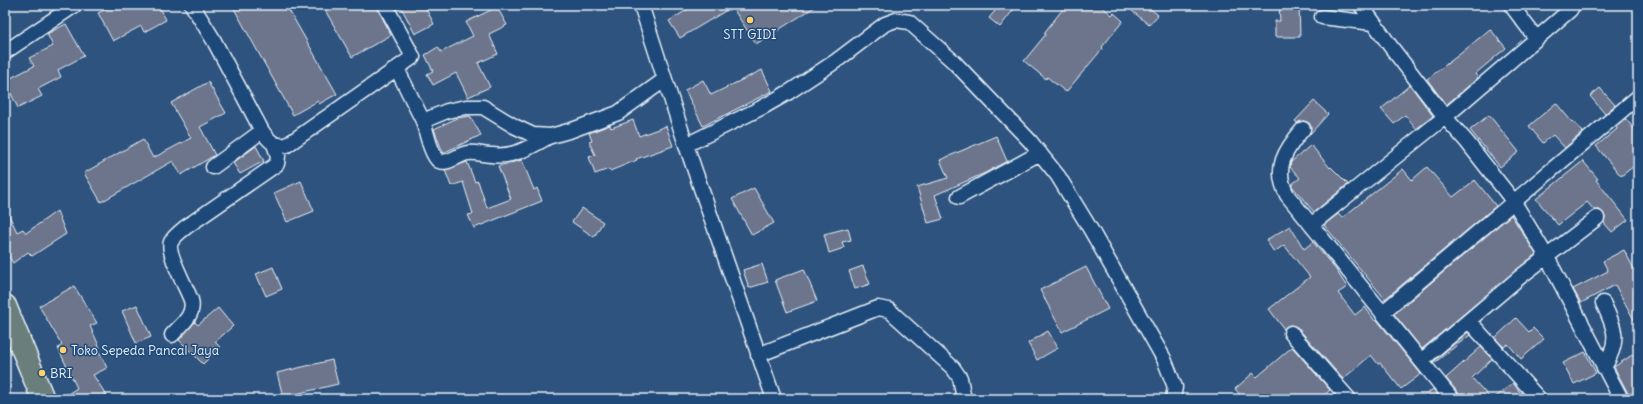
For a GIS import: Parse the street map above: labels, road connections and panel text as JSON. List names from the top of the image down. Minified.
{"places":["STT GIDI","Toko Sepeda Pancal Jaya","BRI"]}
